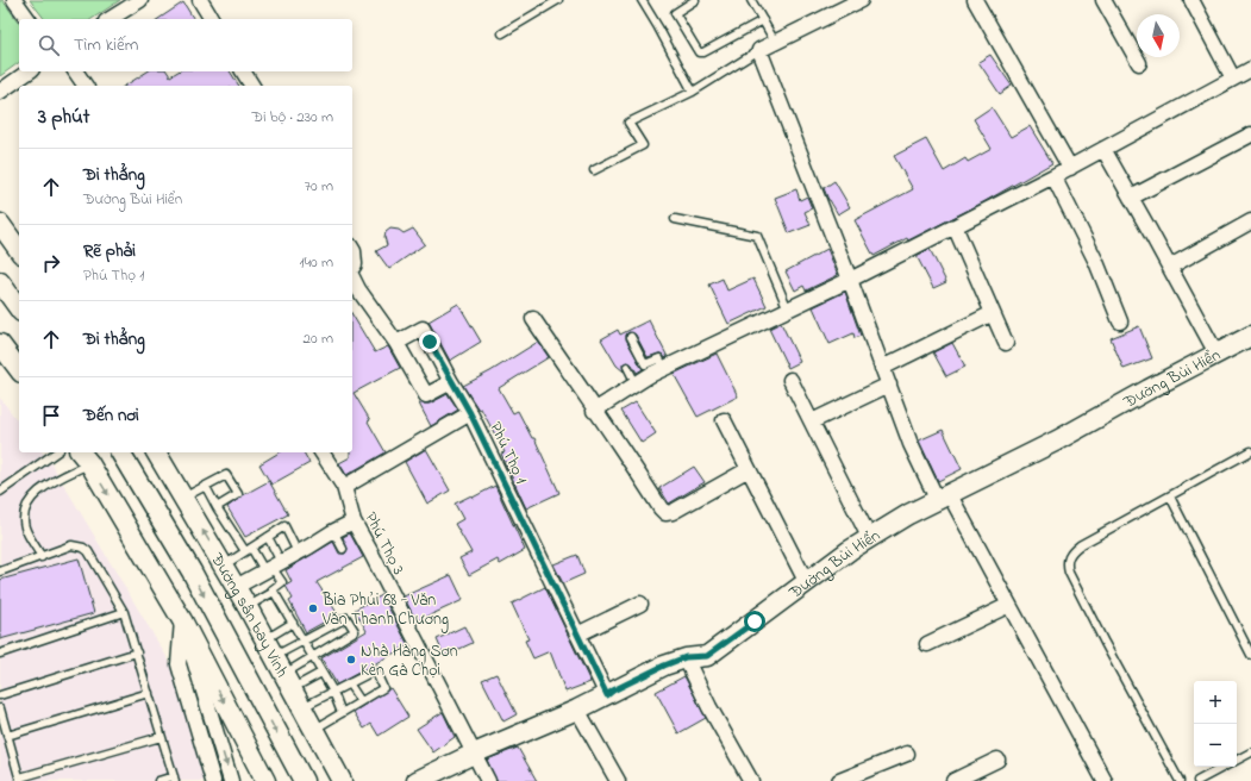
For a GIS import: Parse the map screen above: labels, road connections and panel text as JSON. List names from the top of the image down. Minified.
{"streets":{"main road":["Đường Bùi Hiển","Đường sân bay Vinh"],"street":["Phú Thọ 1","Phú Thọ 3"]},"crossings":[["Đường Bùi Hiển","Phú Thọ 1"],["Đường Bùi Hiển","Phú Thọ 3"]],"places":["Bia Phủi 68 - Văn Văn Thanh Chương","Nhà Hàng Sơn Kèn Gà Chọi"],"north":"bottom","page":{"search":"Tìm kiếm","heading":["3 phút","Đi bộ · 230 m"],"list":[["Đi thẳng","Đường Bùi Hiển","70 m"],["Rẽ phải","Phú Thọ 1","140 m"],["Đi thẳng","20 m"],"Đến nơi"],"map_buttons":["+","−"]}}
